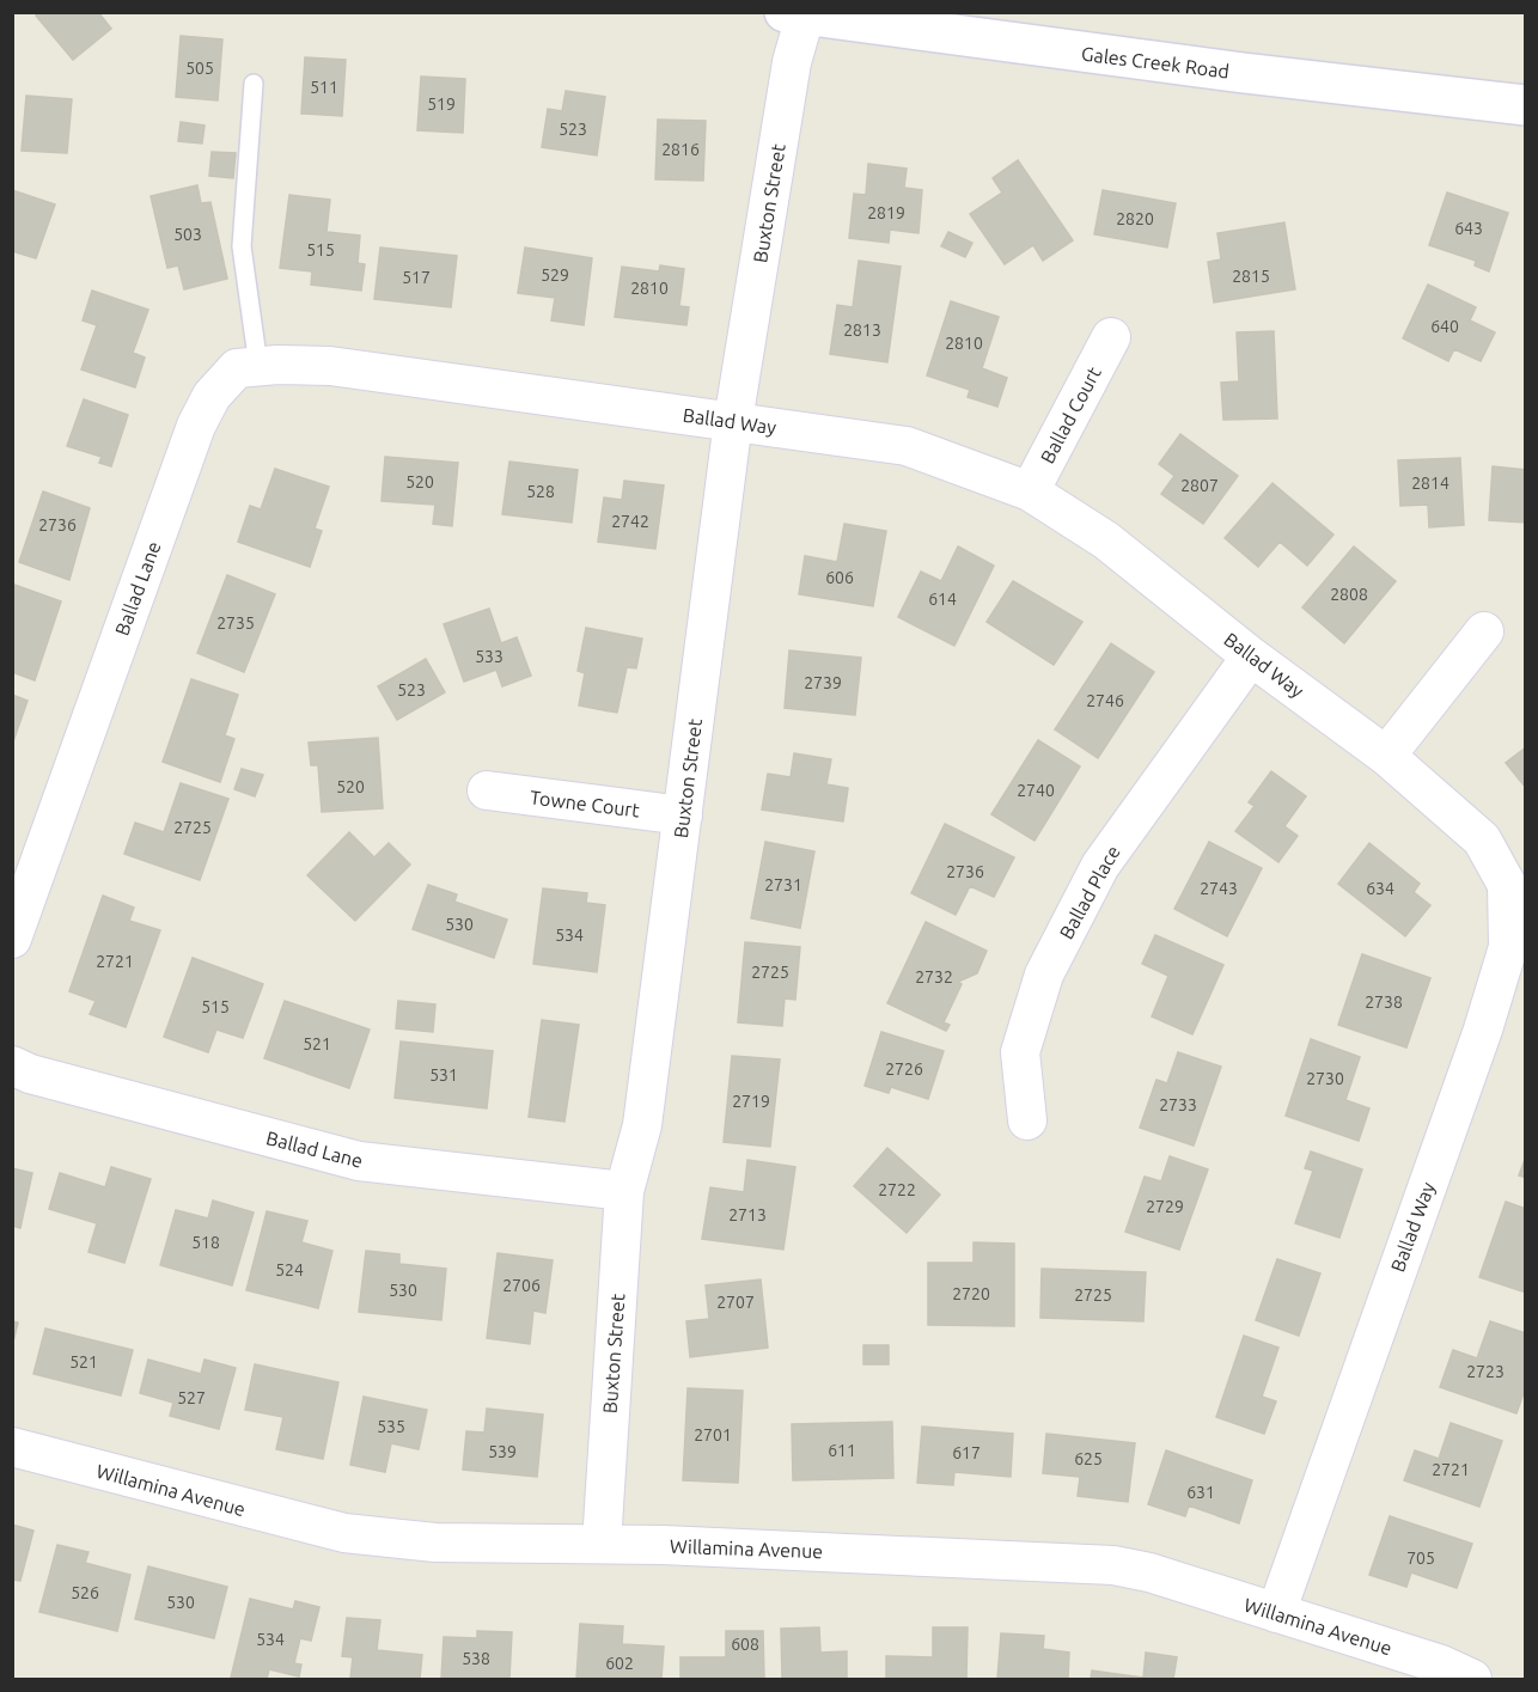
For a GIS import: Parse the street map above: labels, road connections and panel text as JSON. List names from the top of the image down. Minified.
{"streets":{"main road":["Gales Creek Road"],"street":["Buxton Street","Ballad Court","Ballad Way","Ballad Lane","Towne Court","Ballad Place","Willamina Avenue"]},"crossings":[["Gales Creek Road","Buxton Street"],["Buxton Street","Ballad Way"],["Buxton Street","Ballad Lane"],["Buxton Street","Towne Court"],["Buxton Street","Willamina Avenue"],["Ballad Court","Ballad Way"],["Ballad Way","Ballad Lane"],["Ballad Way","Ballad Place"],["Ballad Way","Willamina Avenue"]],"house_numbers":["505","511","519","523","2816","2819","2820","643","503","515","529","2815","517","2810","640","2813","2810","520","2814","2807","528","2742","2736","606","2808","614","2735","533","2739","523","2746","520","2740","2725","2736","2731","2743","634","530","534","2721","2725","2732","2738","515","521","2726","531","2730","2719","2733","2722","2729","2713","518","524","2706","530","2720","2725","2707","521","2723","527","535","2701","611","539","617","625","2721","631","705","526","530","534","608","538","602"]}
